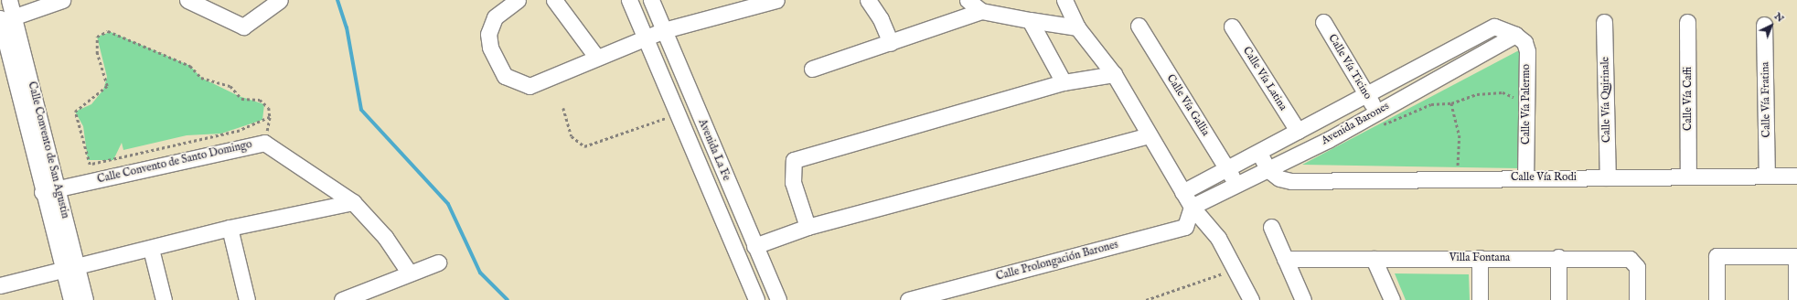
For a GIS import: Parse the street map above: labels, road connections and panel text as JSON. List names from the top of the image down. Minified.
{"streets":{"street":["Calle Vía Ticino","Calle Vía Latina","Calle Vía Caffi","Calle Vía Quirinale","Calle Vía Fratina","Calle Vía Palermo","Calle Vía Gallia","Avenida Barones","Calle Convento de San Agustin","Avenida La Fe","Calle Convento de Santo Domingo","Calle Vía Rodi","Villa Fontana","Calle Prolongación Barones"]},"crossings":[["Calle Vía Ticino","Avenida Barones"],["Calle Vía Latina","Avenida Barones"],["Calle Vía Caffi","Calle Vía Rodi"],["Calle Vía Quirinale","Calle Vía Rodi"],["Calle Vía Fratina","Calle Vía Rodi"],["Calle Vía Palermo","Avenida Barones"],["Calle Vía Palermo","Calle Vía Rodi"],["Calle Vía Gallia","Avenida Barones"],["Avenida Barones","Calle Vía Rodi"],["Avenida Barones","Calle Prolongación Barones"],["Calle Convento de San Agustin","Calle Convento de Santo Domingo"]],"north":"top right"}
